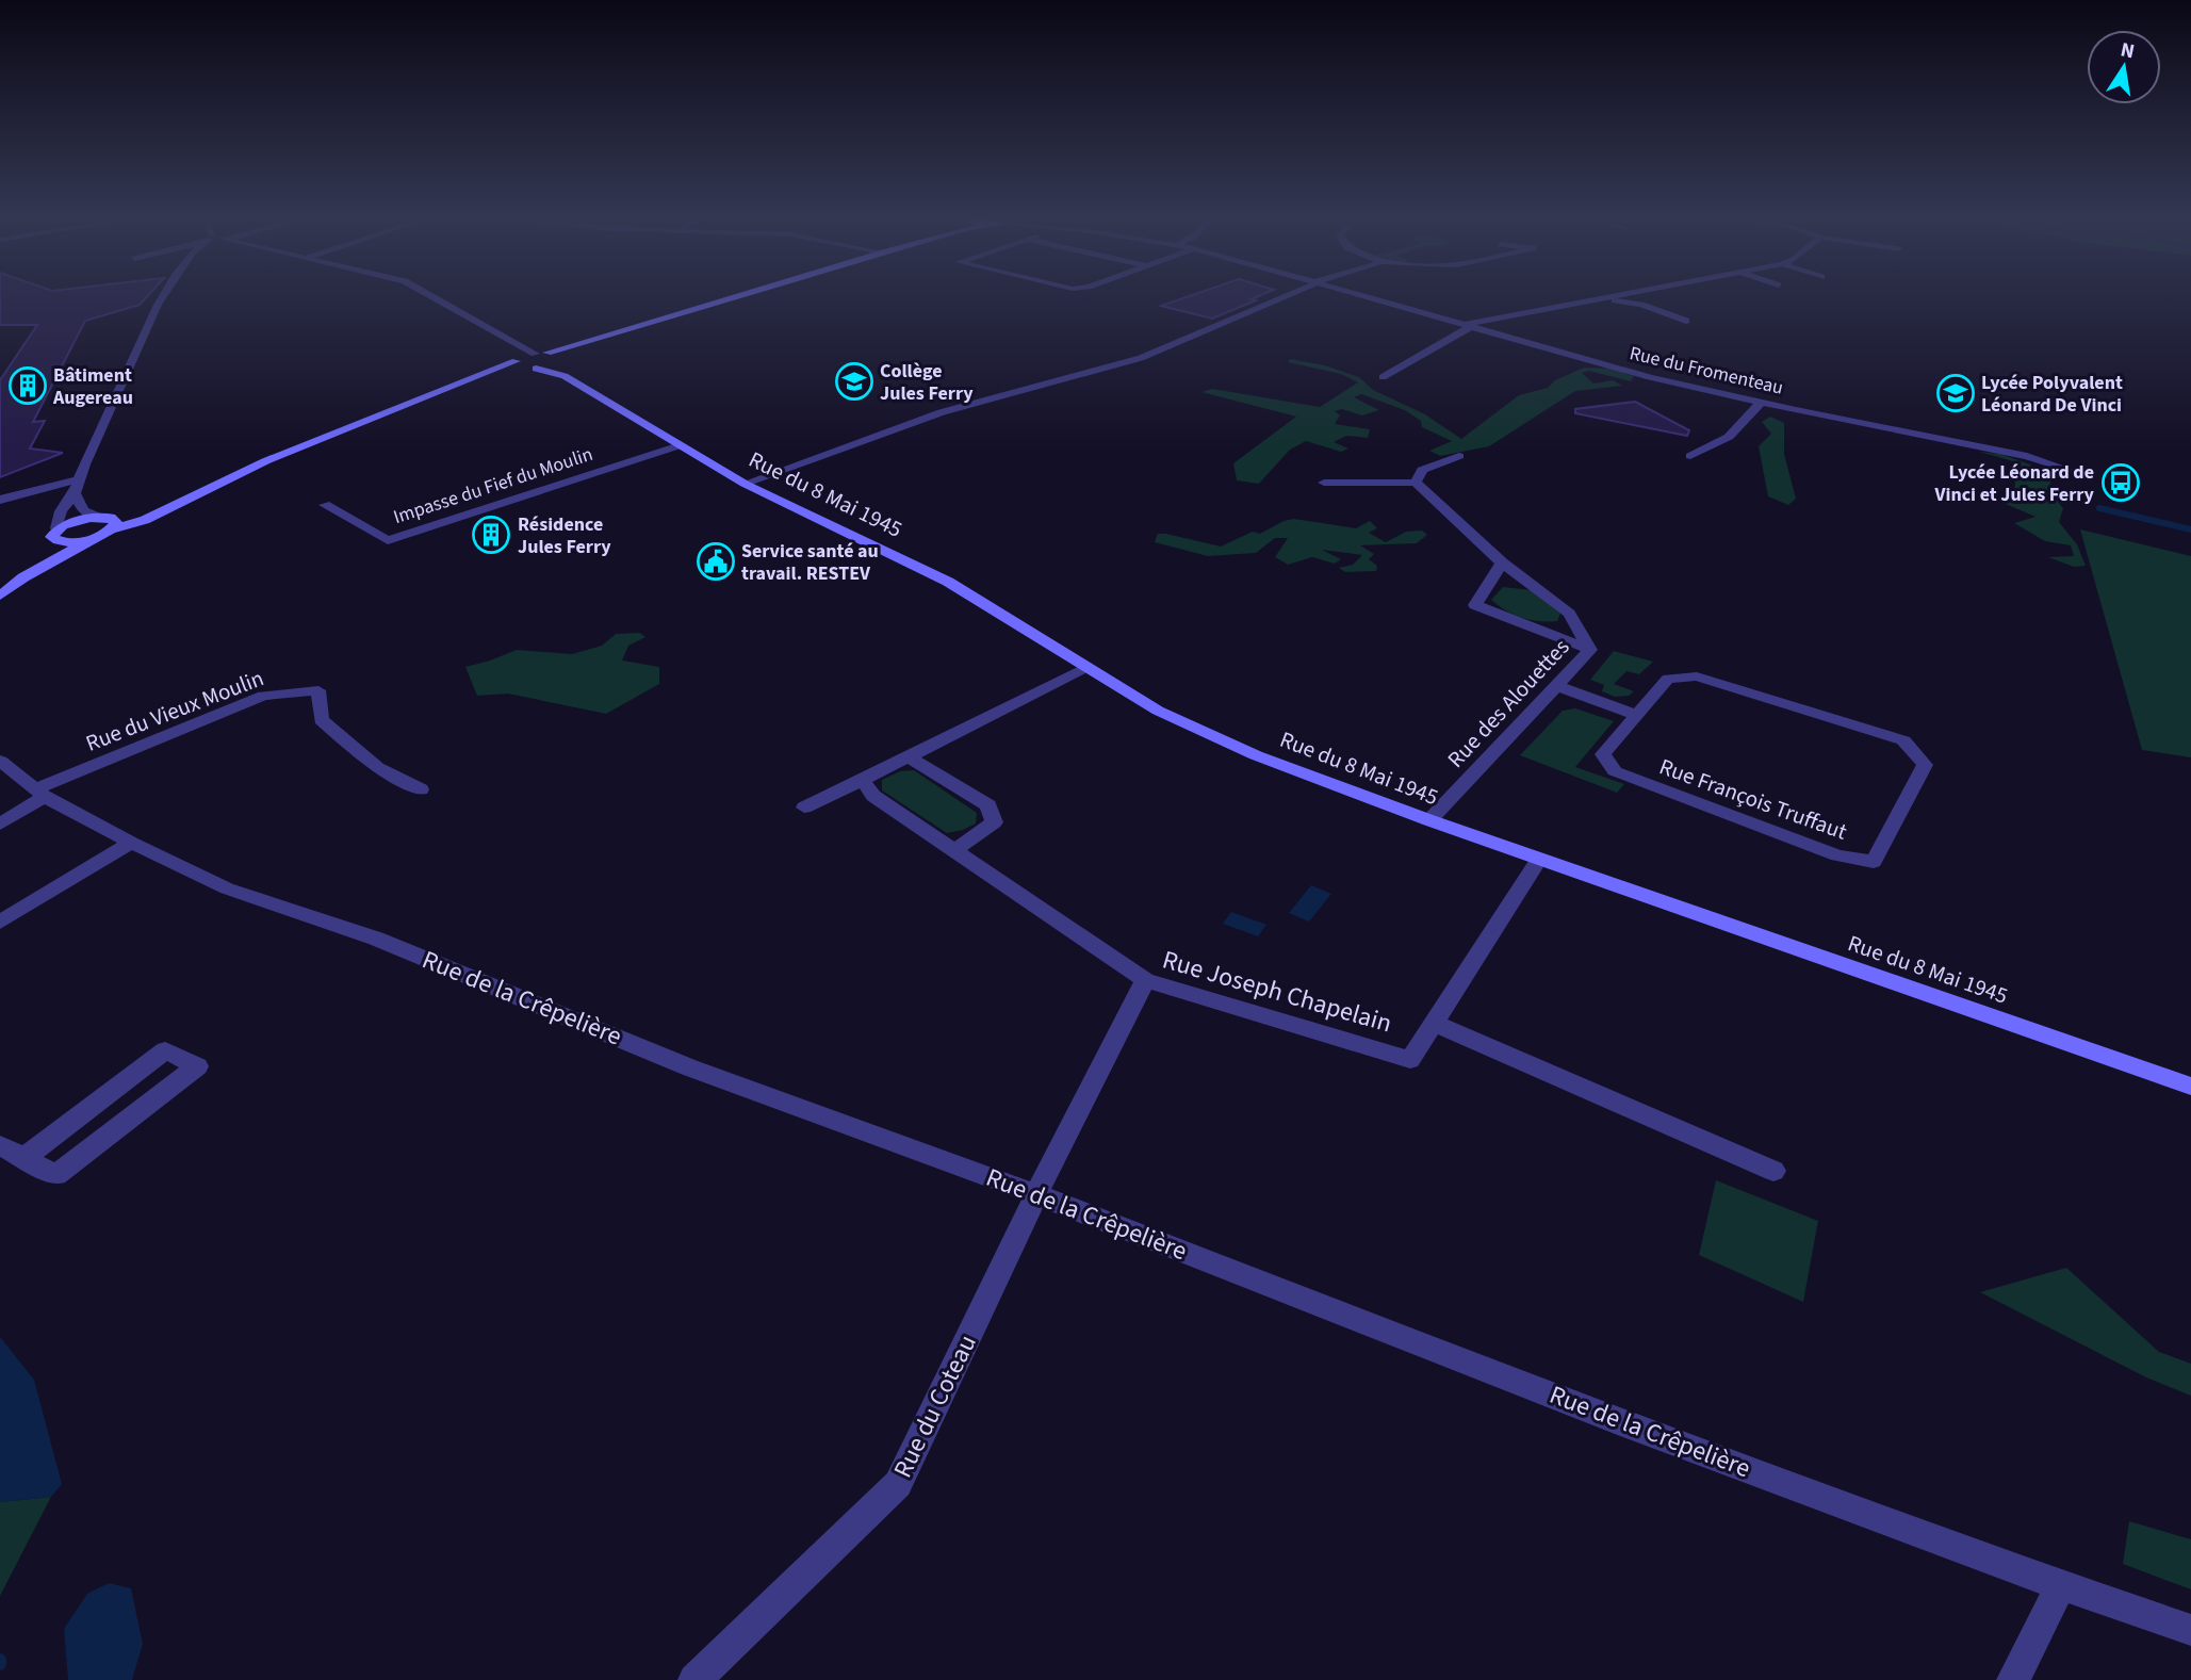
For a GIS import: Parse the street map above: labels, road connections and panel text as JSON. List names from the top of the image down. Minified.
{"streets":{"main road":["Rue du 8 Mai 1945"],"street":["Rue du Fromenteau","Impasse du Fief du Moulin","Rue des Alouettes","Rue du Vieux Moulin","Rue François Truffaut","Rue Joseph Chapelain","Rue de la Crêpelière","Rue du Coteau"]},"crossings":[["Impasse du Fief du Moulin","Rue du 8 Mai 1945"],["Rue du 8 Mai 1945","Rue des Alouettes"],["Rue du 8 Mai 1945","Rue Joseph Chapelain"],["Rue du Vieux Moulin","Rue de la Crêpelière"],["Rue Joseph Chapelain","Rue de la Crêpelière"],["Rue Joseph Chapelain","Rue du Coteau"],["Rue de la Crêpelière","Rue du Coteau"]],"places":{"school or university":["Collège Jules Ferry","Lycée Polyvalent Léonard De Vinci"],"building":["Bâtiment Augereau","Résidence Jules Ferry"],"bus stop":["Lycée Léonard de Vinci et Jules Ferry"],"public building":["Service santé au travail. RESTEV"]},"north":"top"}
